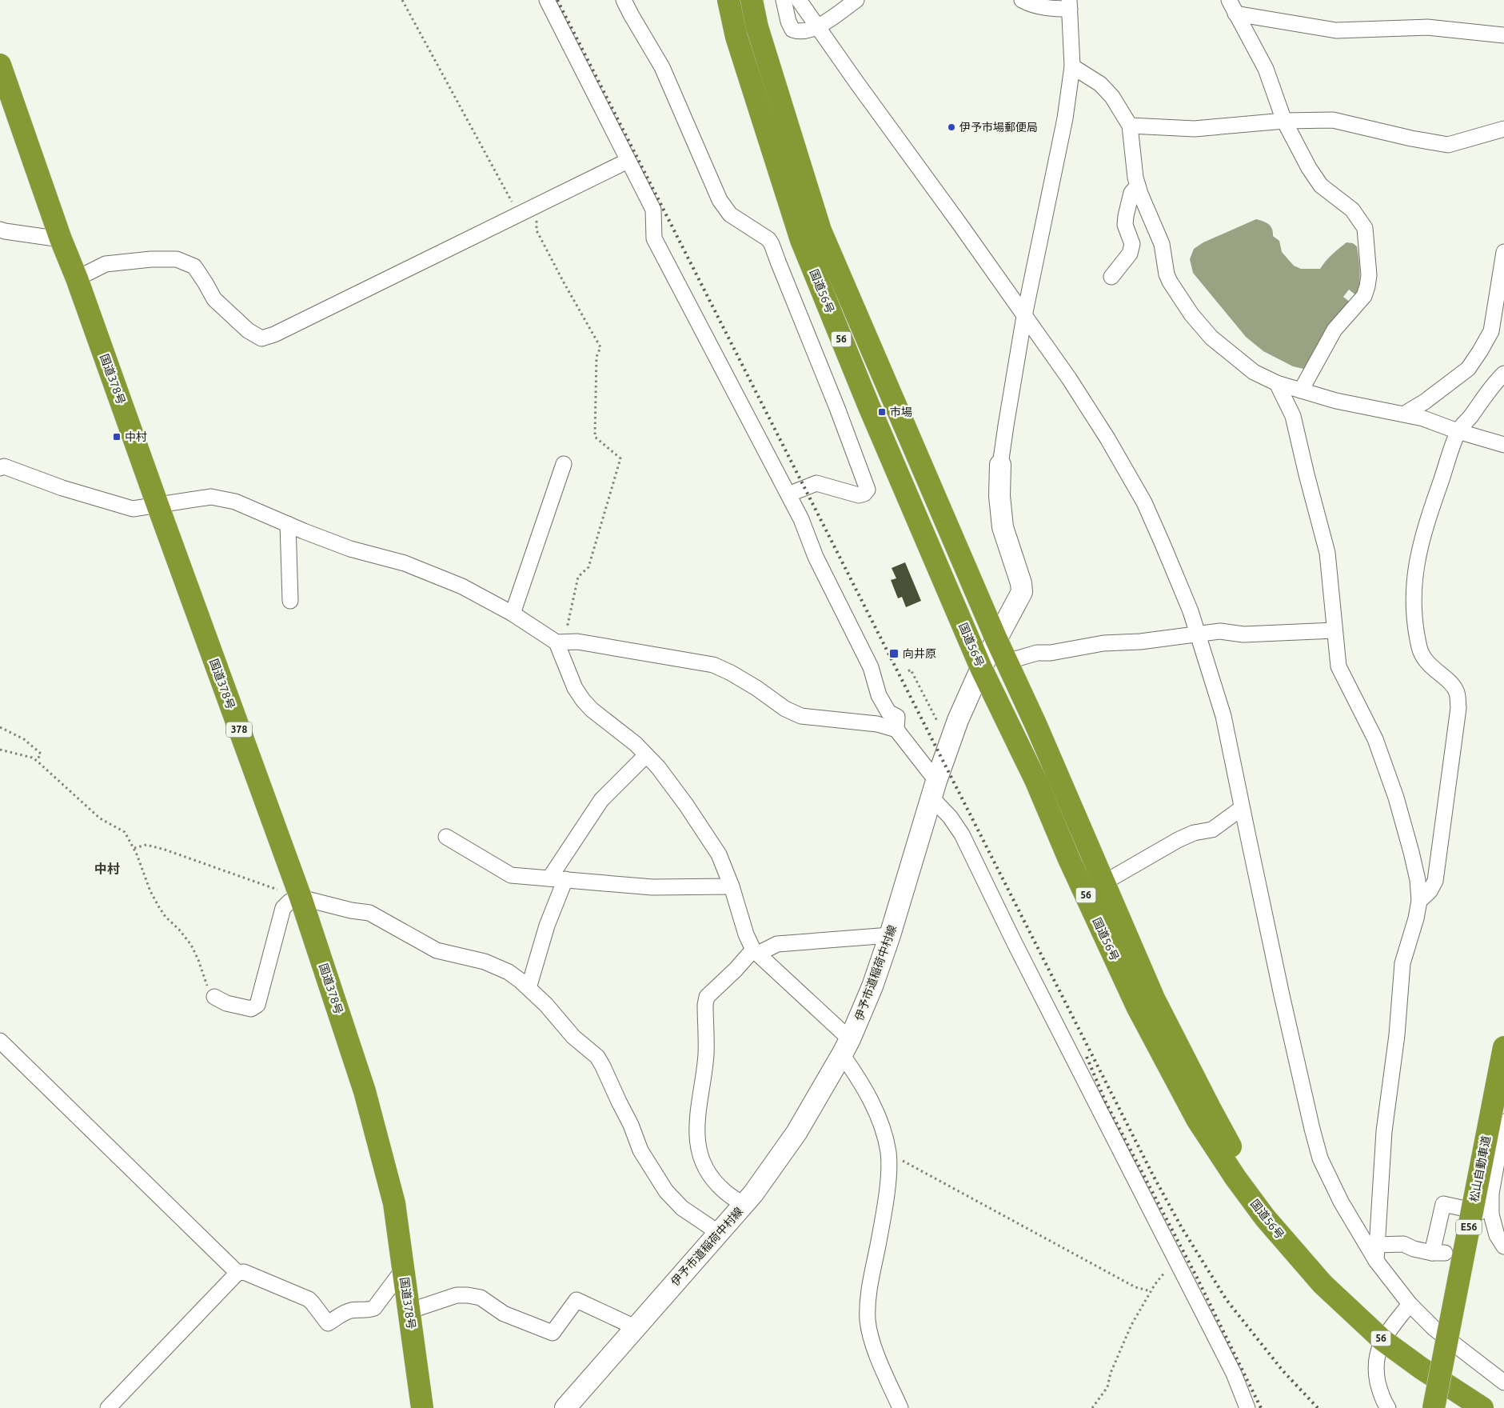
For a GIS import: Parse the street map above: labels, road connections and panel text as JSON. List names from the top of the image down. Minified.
{"streets":{"highway":["国道56号","56","国道378号","378","松山自動車道","E56"],"street":["伊予市道稲荷中村線"]},"crossings":[["国道56号","伊予市道稲荷中村線"]],"districts":["中村"],"places":{"other":["伊予市場郵便局"],"transit":["市場","中村","向井原"]}}
